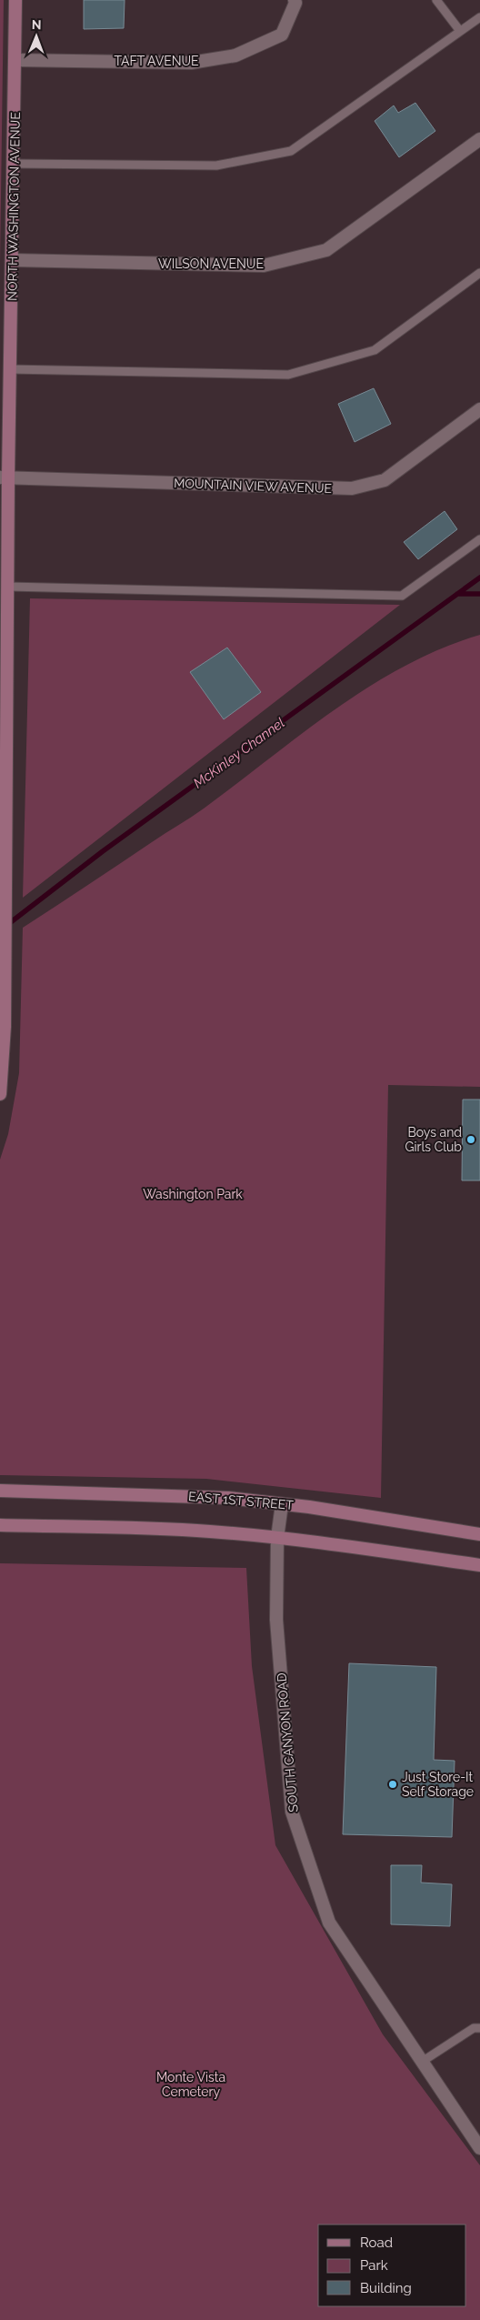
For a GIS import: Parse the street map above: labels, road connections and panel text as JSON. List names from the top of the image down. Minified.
{"streets":{"main road":["NORTH WASHINGTON AVENUE","EAST 1ST STREET"],"street":["TAFT AVENUE","WILSON AVENUE","MOUNTAIN VIEW AVENUE","SOUTH CANYON ROAD"]},"crossings":[["TAFT AVENUE","NORTH WASHINGTON AVENUE"],["NORTH WASHINGTON AVENUE","WILSON AVENUE"],["NORTH WASHINGTON AVENUE","MOUNTAIN VIEW AVENUE"],["EAST 1ST STREET","SOUTH CANYON ROAD"]],"water":["McKinley Channel"],"parks":["Washington Park","Monte Vista Cemetery"],"places":["Boys and Girls Club","Just Store-It Self Storage"],"legend":["Road","Park","Building"],"north":"top"}
